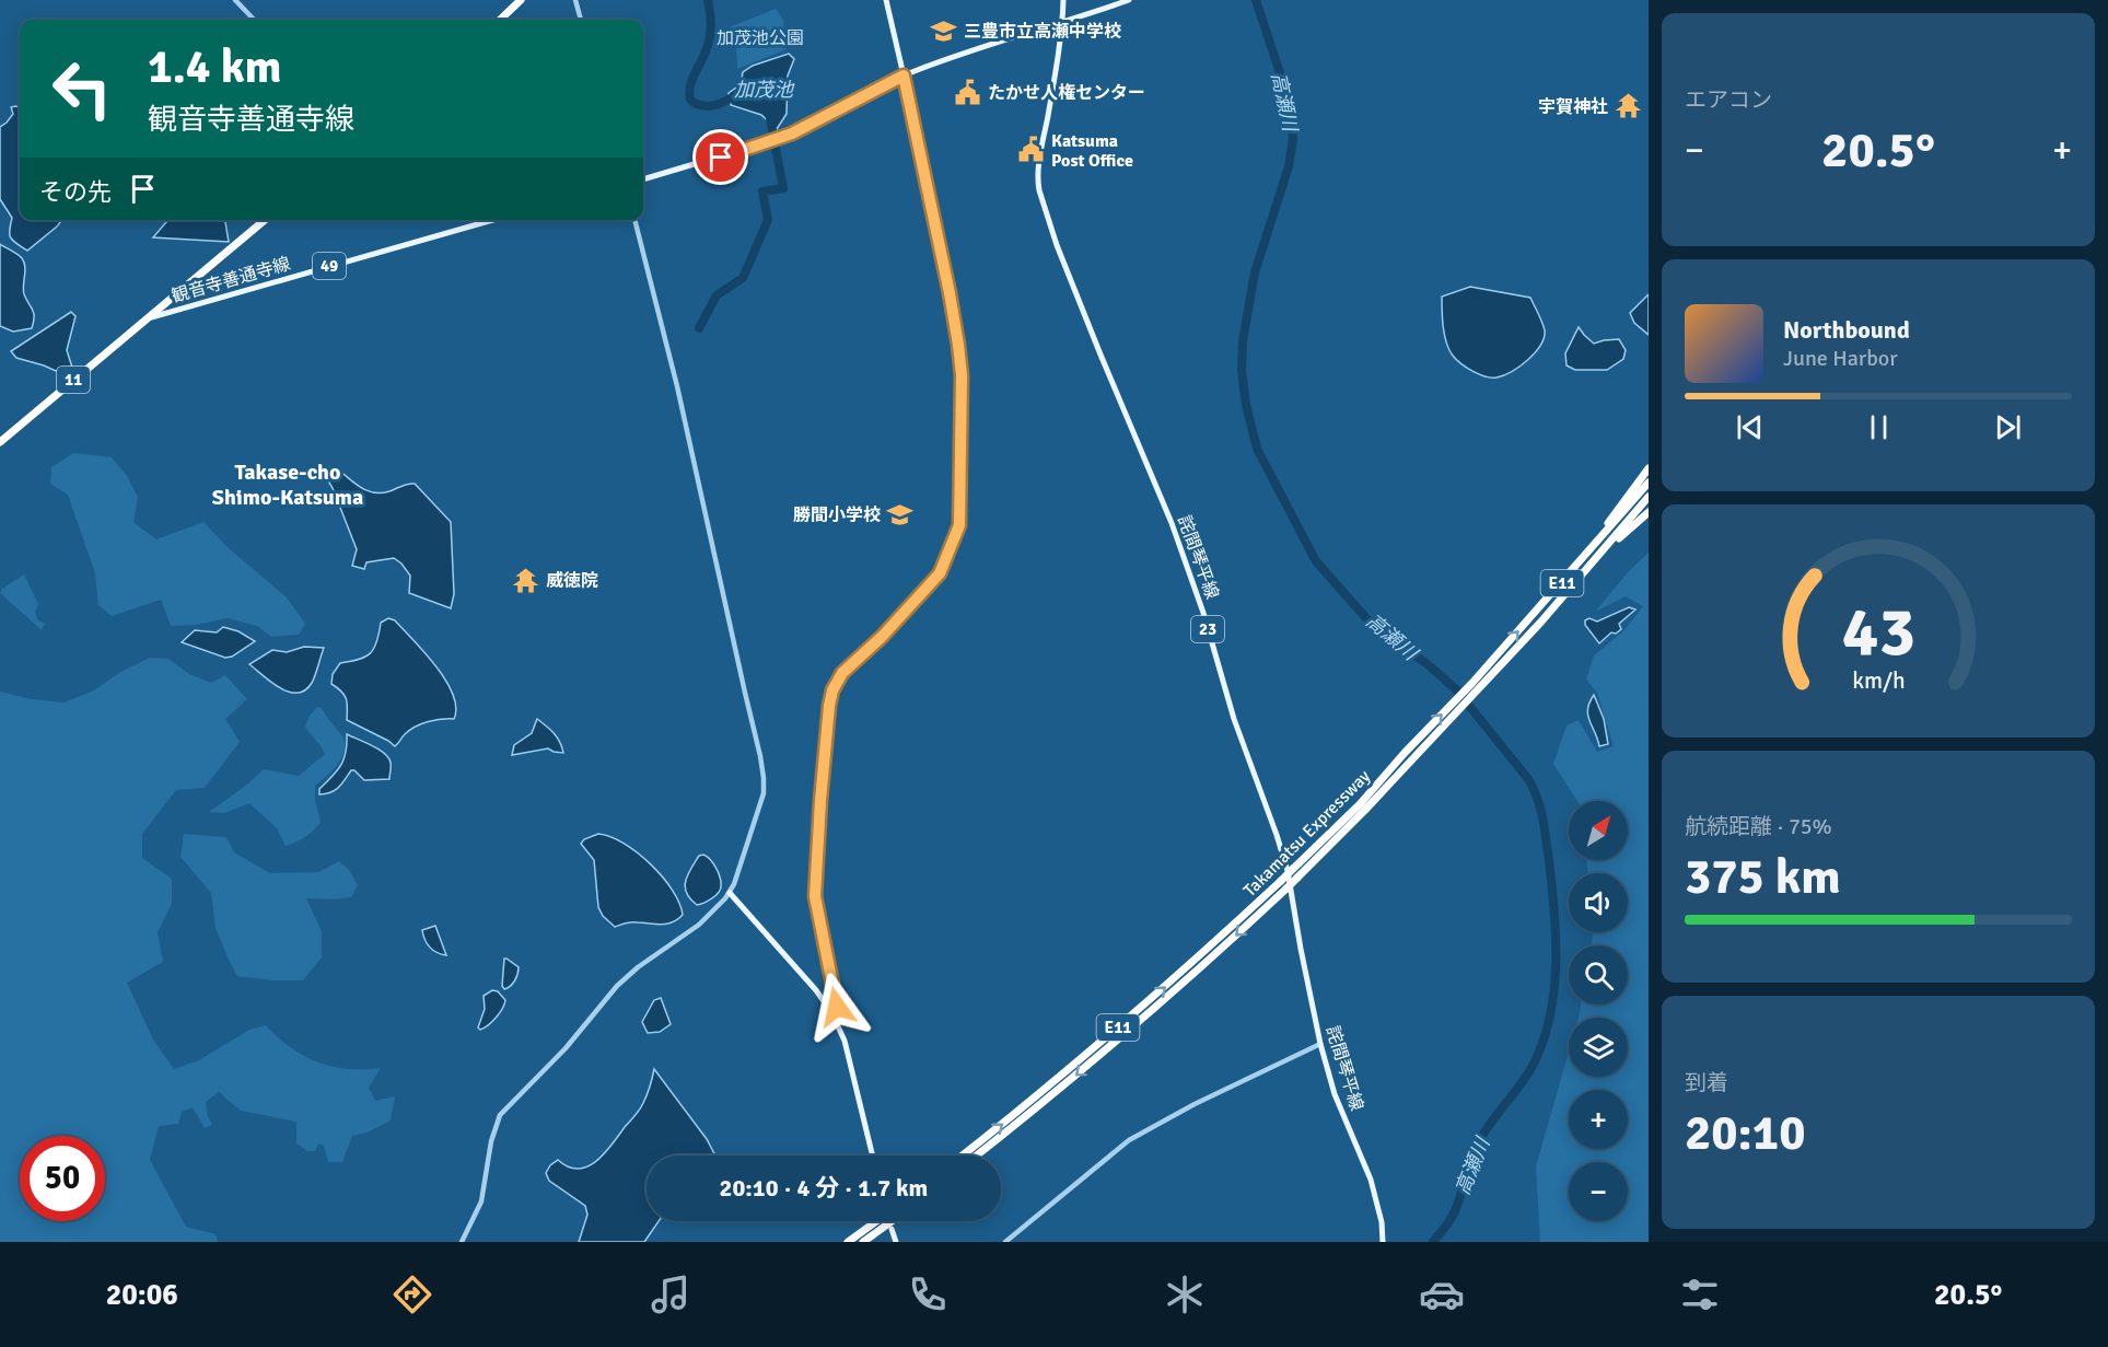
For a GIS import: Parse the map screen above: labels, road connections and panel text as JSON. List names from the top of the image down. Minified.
{"streets":{"highway":["11","E11","Takamatsu Expressway"],"main road":["49","観音寺善通寺線","詫間琴平線","23"]},"crossings":[["観音寺善通寺線","11"]],"districts":["Takase-cho Shimo-Katsuma"],"water":["加茂池","高瀬川"],"parks":["加茂池公園"],"places":{"school or university":["三豊市立高瀬中学校","勝間小学校"],"public building":["たかせ人権センター","Katsuma Post Office"],"temple":["宇賀神社","威徳院"]},"north":"top right","page":{"tile":["エアコン",["航続距離 · 75%","375 km"],["到着","20:10"]],"turn":["1.4 km","観音寺善通寺線"],"heat":["−","20.5°","+"],"then":"その先","song":["Northbound","June Harbor"],"map_buttons":["+","−"],"limit":"50","trip":"20:10 · 4 分 · 1.7 km","tabs":["20:06","20.5°"],"gauge":["43","km/h"]}}
